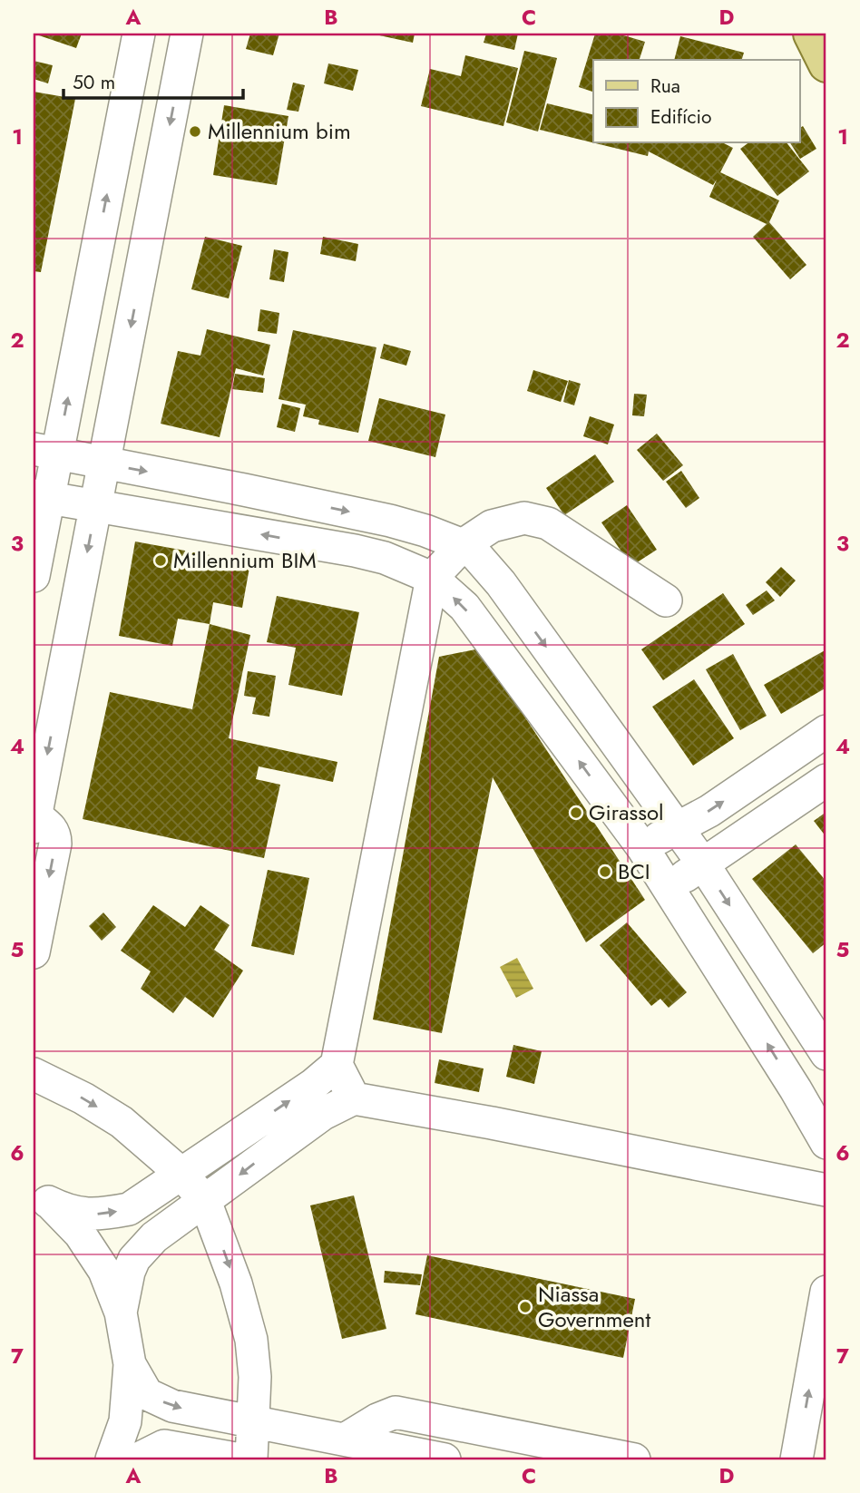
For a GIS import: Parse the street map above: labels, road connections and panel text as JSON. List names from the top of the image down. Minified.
{"places":["Millennium bim","Millennium BIM","Girassol","BCI","Niassa Government"],"legend":["Rua","Edifício"],"scale_bar":"50 m","grid":{"columns":["A","B","C","D"],"rows":["1","2","3","4","5","6","7"]}}
